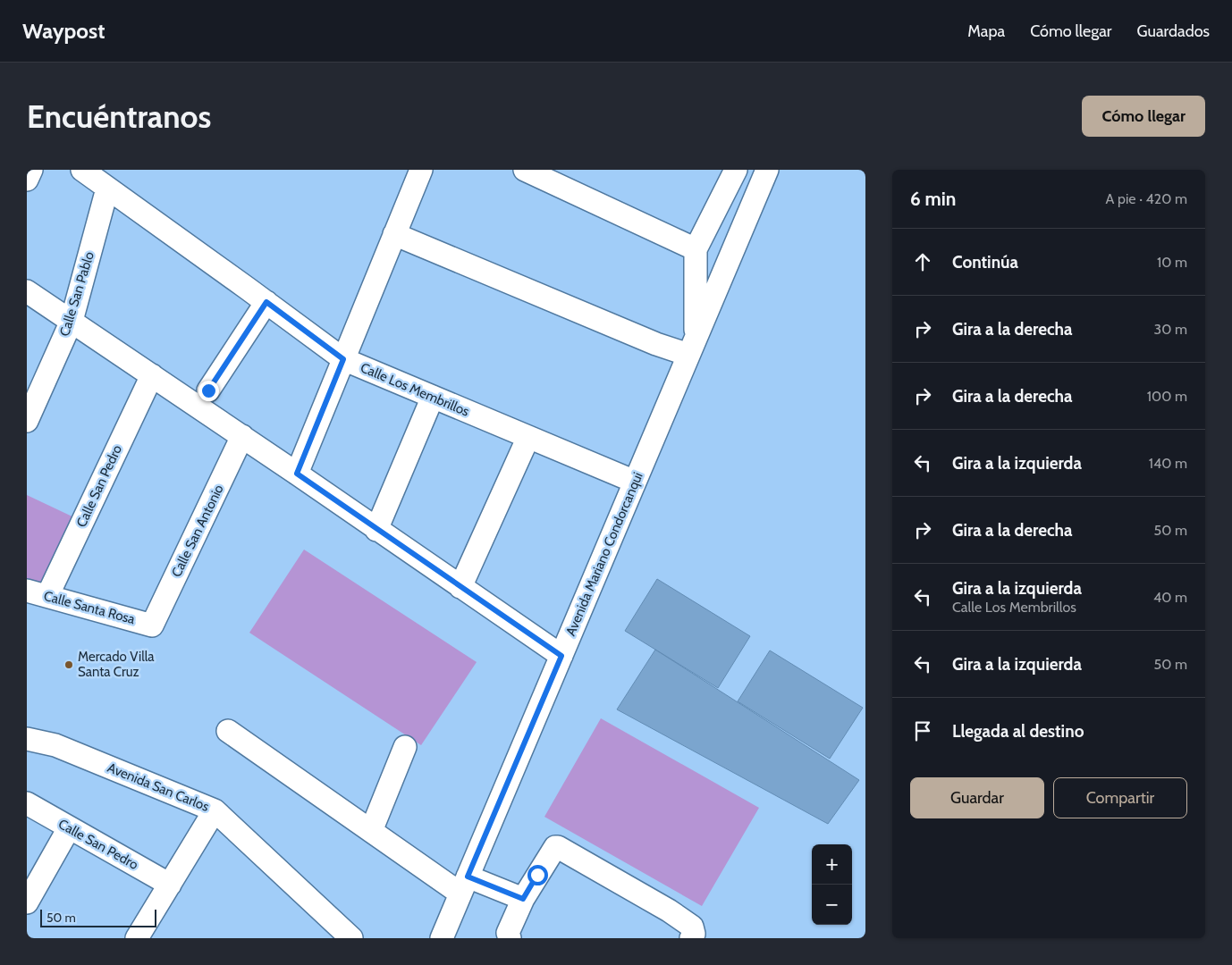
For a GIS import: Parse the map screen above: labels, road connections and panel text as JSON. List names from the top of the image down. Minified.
{"streets":{"street":["Calle San Pablo","Calle Los Membrillos","Calle San Pedro","Calle San Antonio","Avenida Mariano Condorcanqui","Calle Santa Rosa","Avenida San Carlos"]},"crossings":[["Calle San Pablo","Calle Los Membrillos"],["Calle Los Membrillos","Avenida Mariano Condorcanqui"],["Calle San Pedro","Calle Santa Rosa"],["Calle San Antonio","Calle Santa Rosa"]],"places":["Mercado Villa Santa Cruz"],"scale_bar":"50 m","page":{"header":"Waypost","nav":["Mapa","Cómo llegar","Guardados"],"buttons":["Cómo llegar",["Guardar","Compartir"]],"title":"Encuéntranos","heading":["6 min","A pie · 420 m"],"list":[["Continúa","10 m"],["Gira a la derecha","30 m"],["Gira a la derecha","100 m"],["Gira a la izquierda","140 m"],["Gira a la derecha","50 m"],["Gira a la izquierda","Calle Los Membrillos","40 m"],["Gira a la izquierda","50 m"],"Llegada al destino"],"map_buttons":["+","−"],"scale":"50 m"}}
